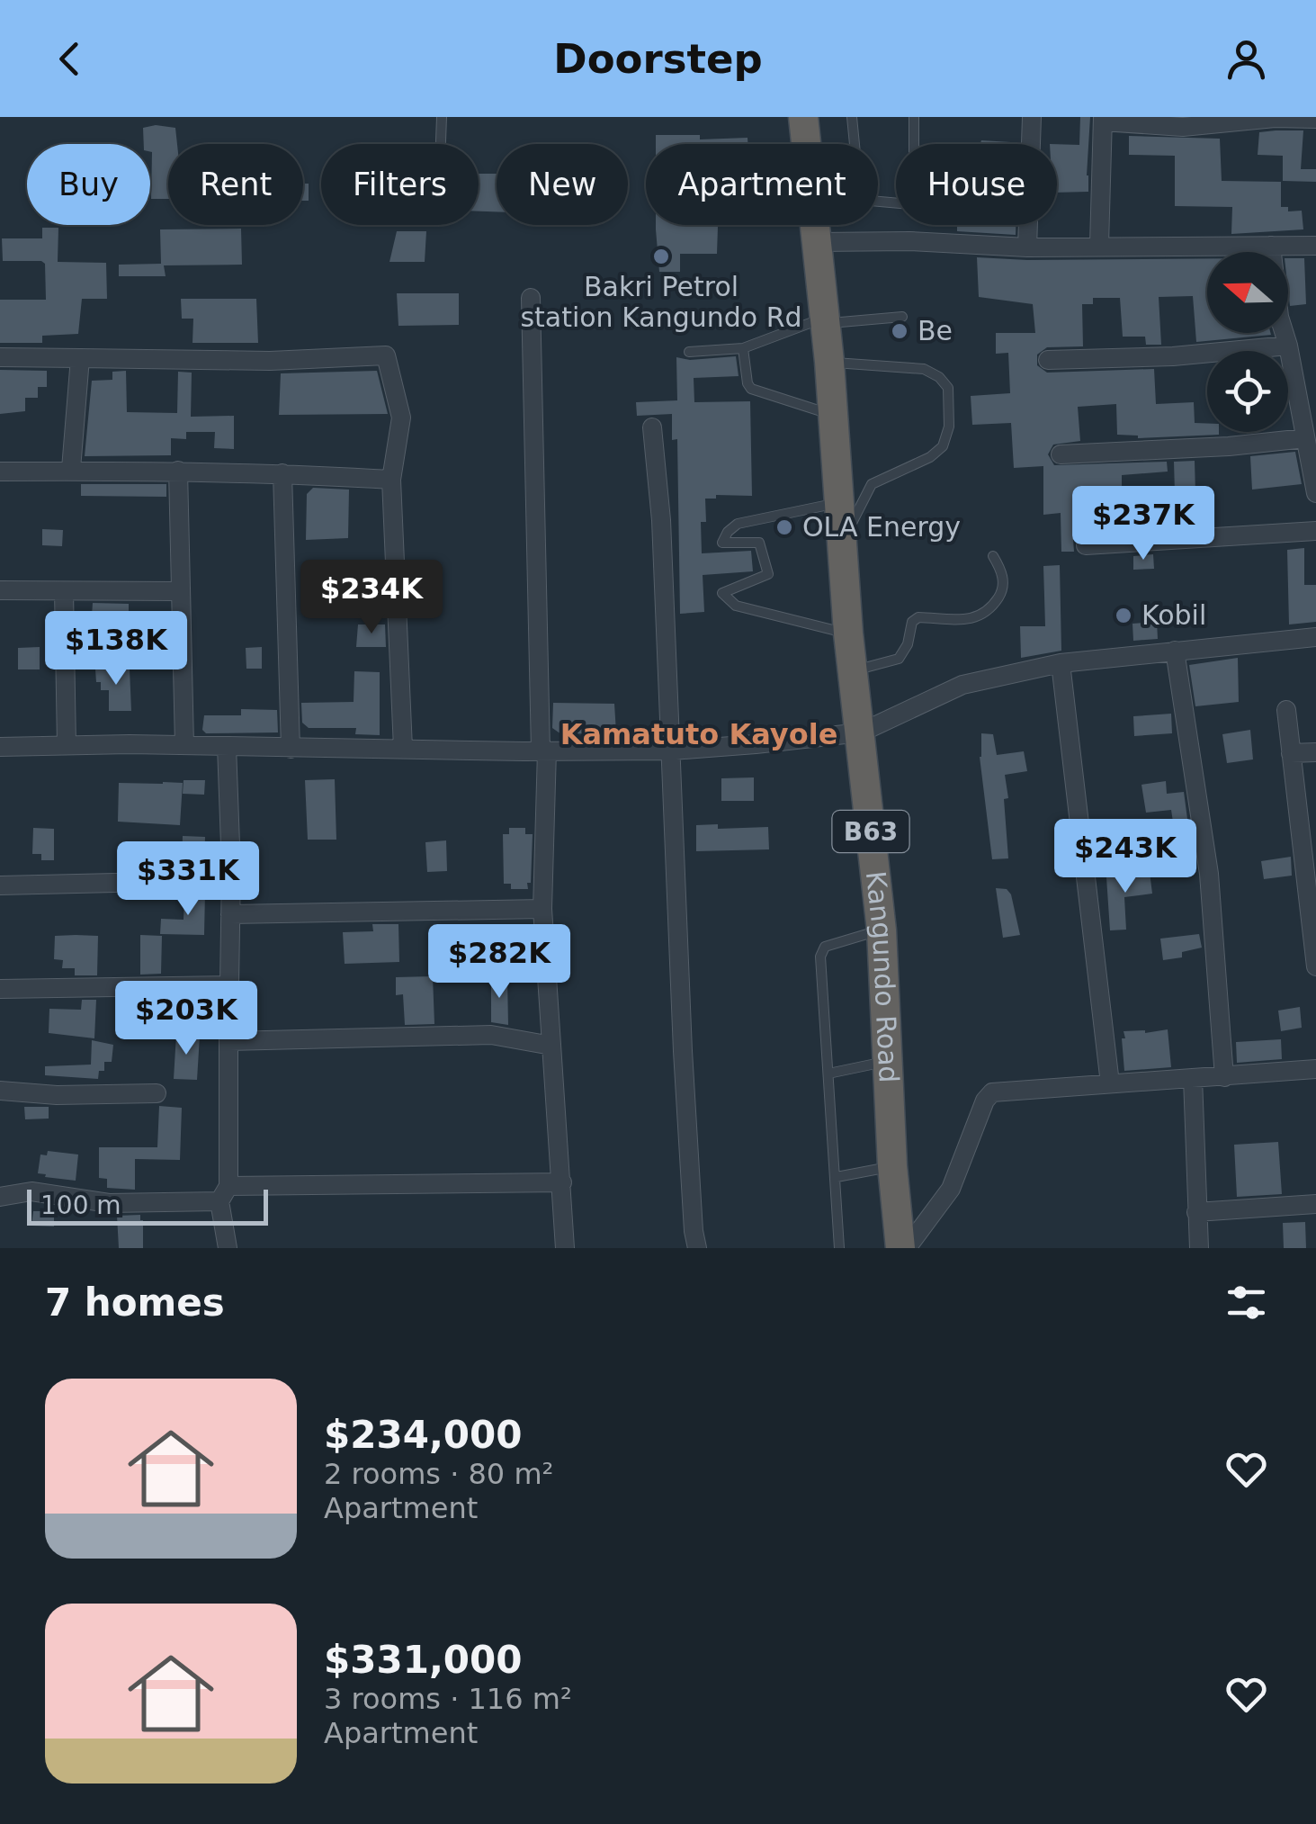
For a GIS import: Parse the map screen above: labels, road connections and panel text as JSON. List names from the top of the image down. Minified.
{"streets":{"highway":["B63","Kangundo Road"]},"districts":["Kamatuto Kayole"],"places":["Bakri Petrol station Kangundo Rd","Be","OLA Energy","Kobil"],"scale_bar":"100 m","north":"left","page":{"header":"Doorstep","chip":["Buy","Rent","Filters","New","Apartment","House"],"price":["$237K","$234K","$138K","$243K","$331K","$282K","$203K"],"scale":"100 m","heading":"7 homes","list":[{"name":"$234,000","note":"2 rooms · 80 m² · Apartment"},{"name":"$331,000","note":"3 rooms · 116 m² · Apartment"}]}}
